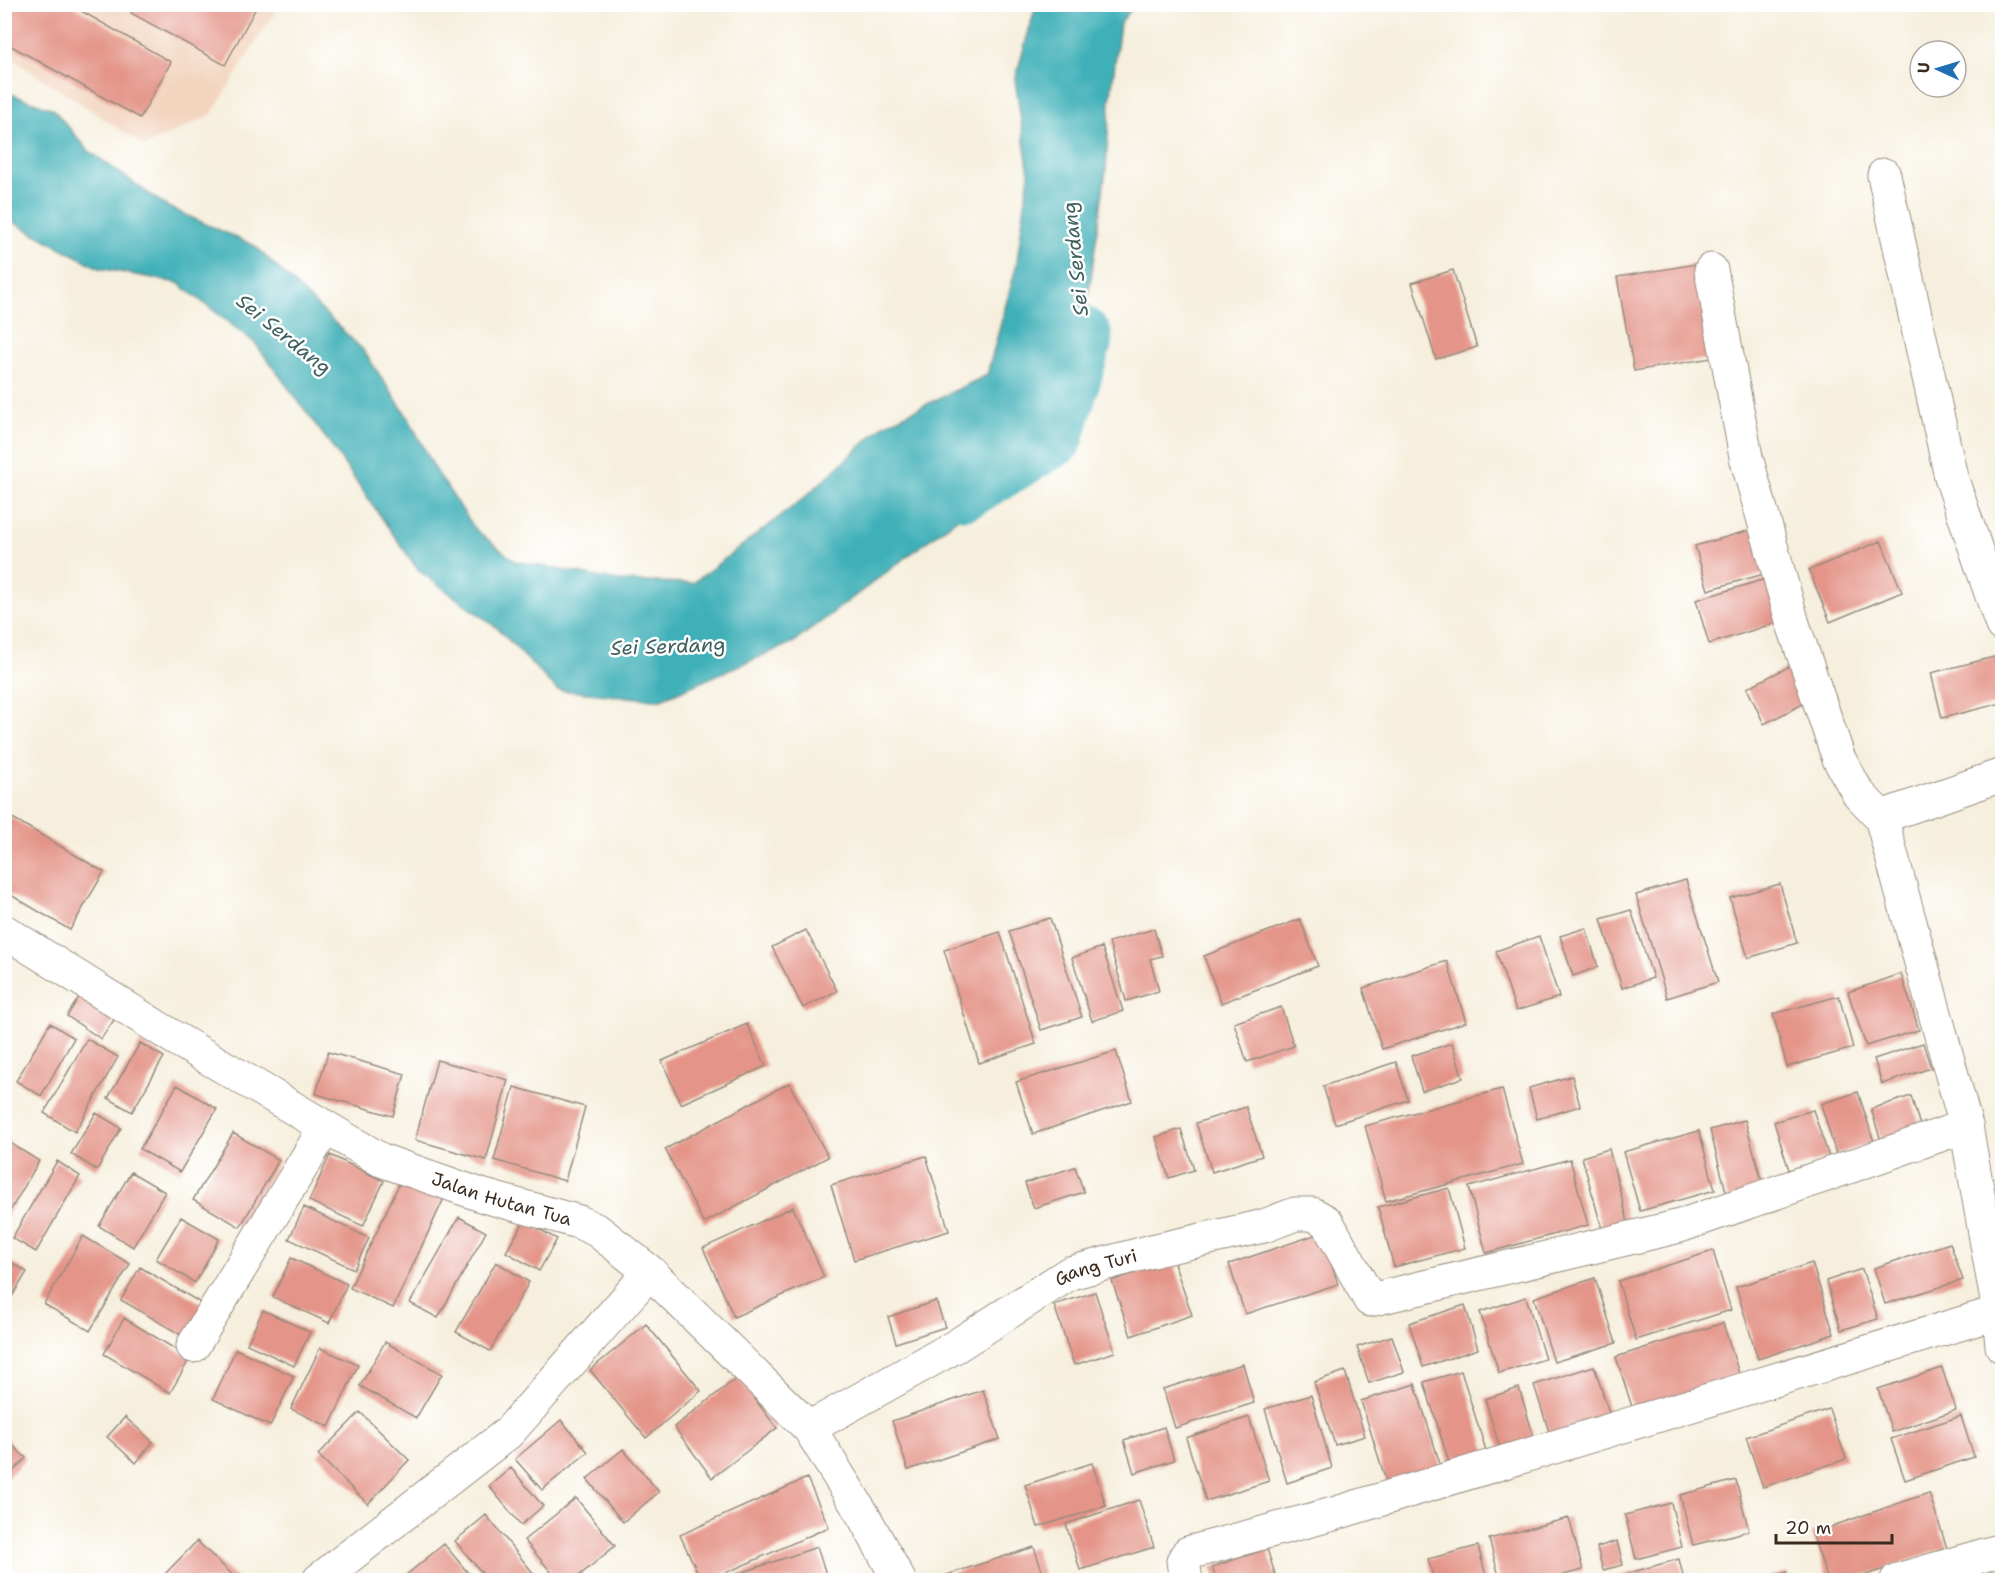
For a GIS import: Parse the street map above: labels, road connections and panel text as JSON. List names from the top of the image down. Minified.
{"streets":{"street":["Jalan Hutan Tua","Gang Turi"]},"crossings":[["Jalan Hutan Tua","Gang Turi"]],"water":["Sei Serdang"],"scale_bar":"20 m","north":"left"}
